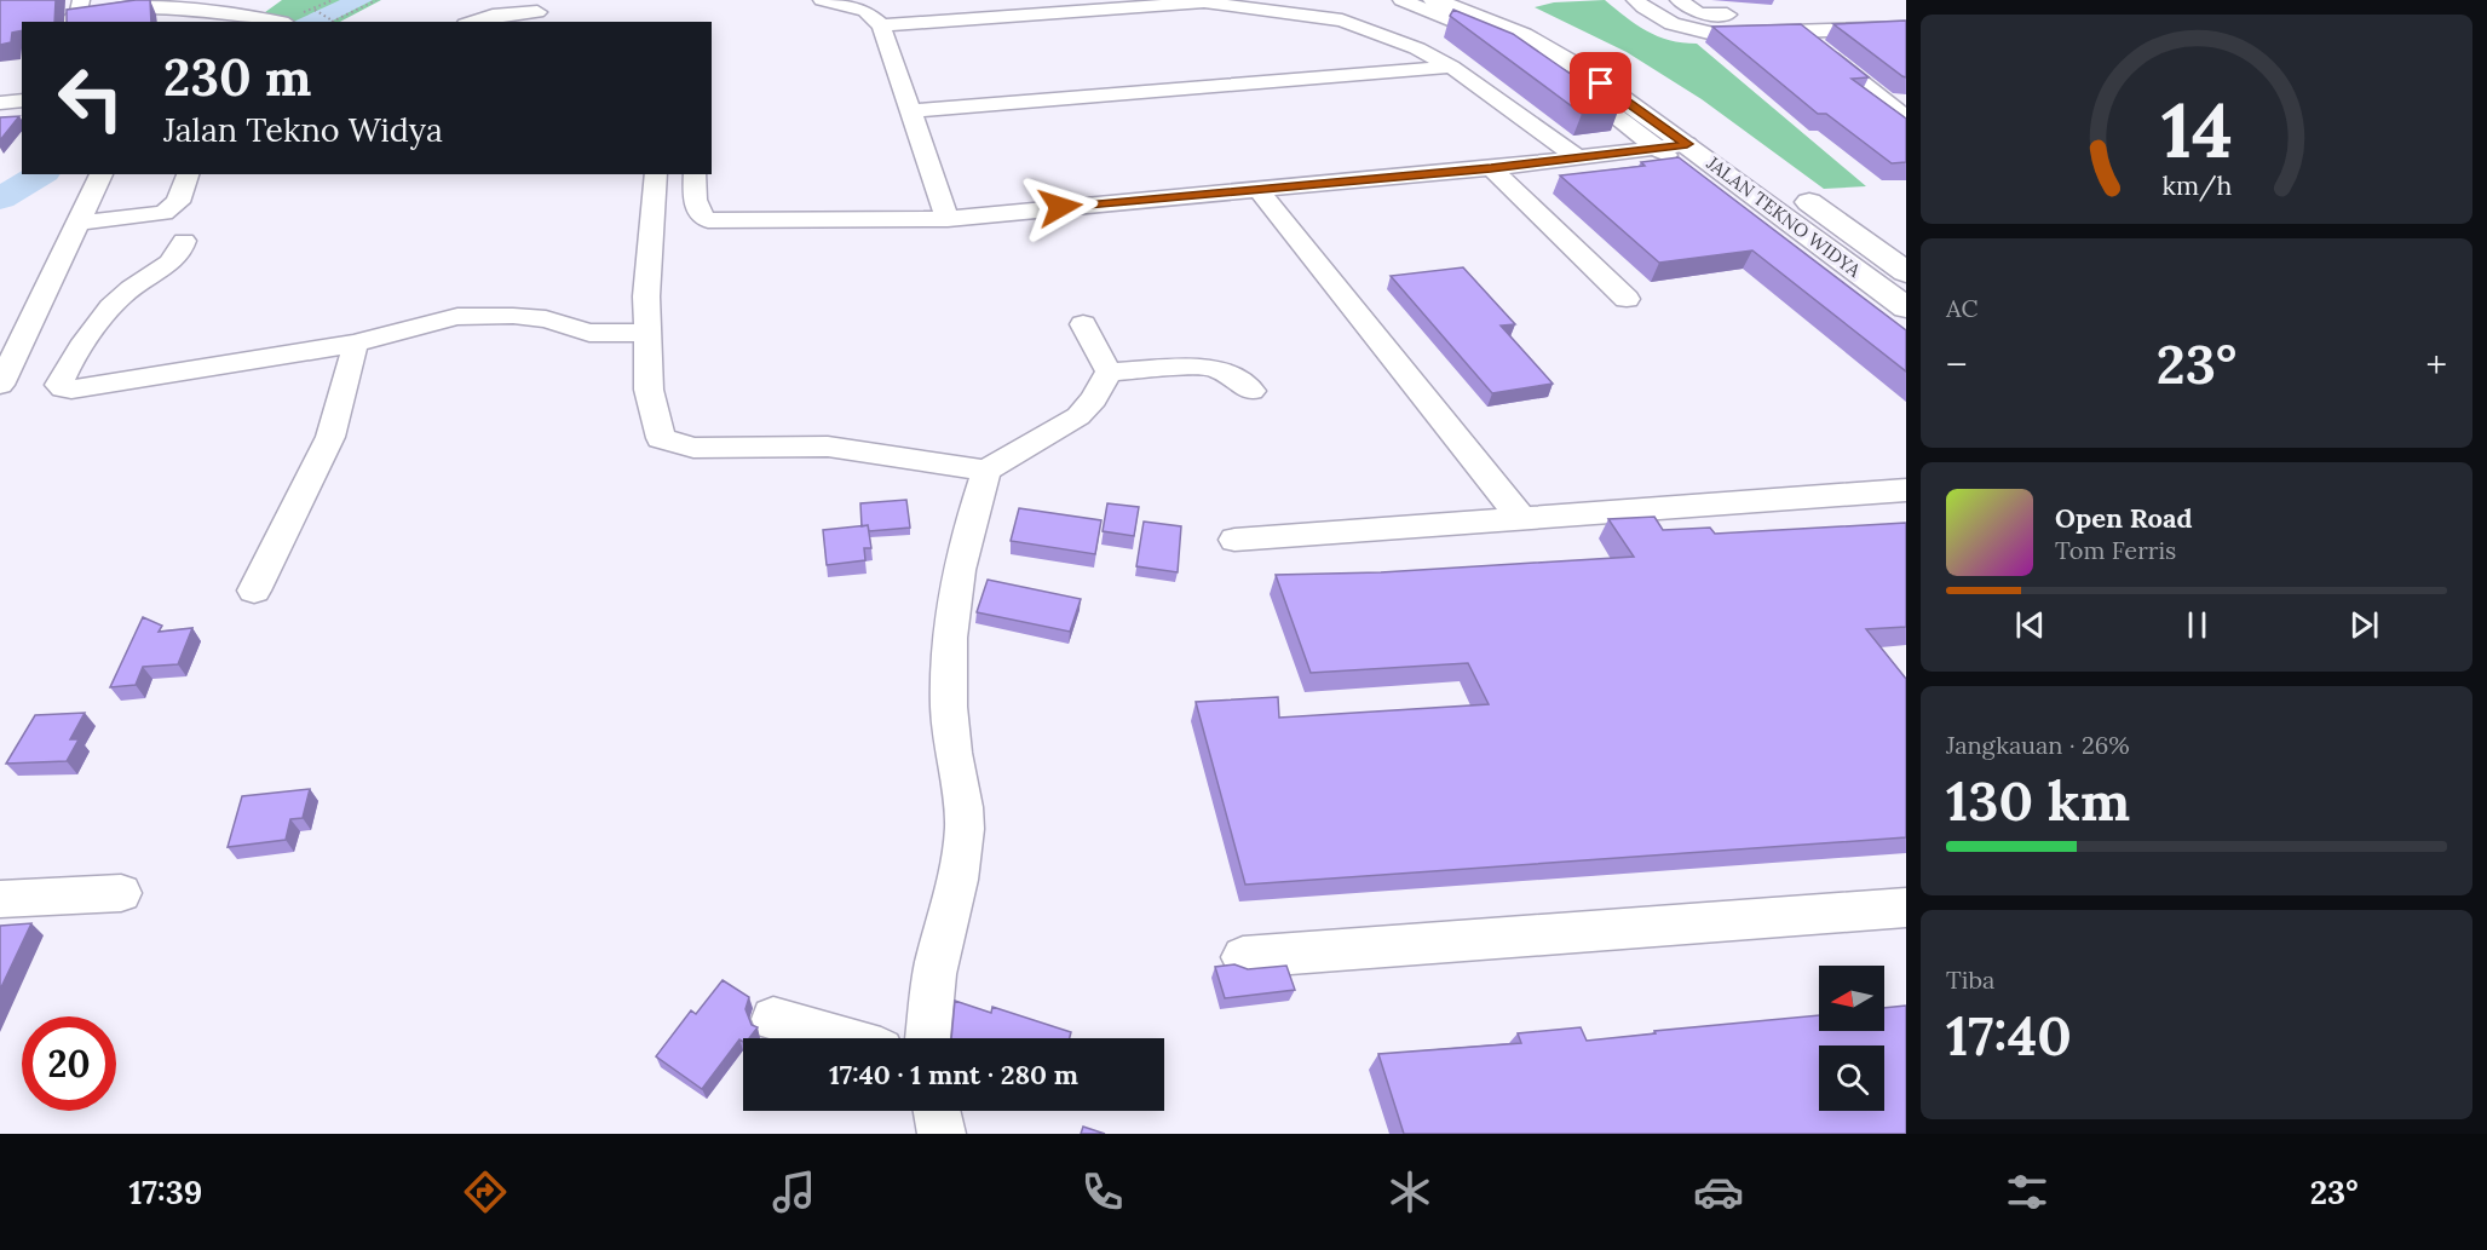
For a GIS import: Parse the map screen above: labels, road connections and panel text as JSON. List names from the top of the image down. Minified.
{"streets":{"main road":["JALAN TEKNO WIDYA"]},"north":"left","page":{"turn":["230 m","Jalan Tekno Widya"],"tile":["AC",["Jangkauan · 26%","130 km"],["Tiba","17:40"]],"heat":["−","23°","+"],"song":["Open Road","Tom Ferris"],"limit":"20","trip":"17:40 · 1 mnt · 280 m","tabs":["17:39","23°"],"gauge":["14","km/h"]}}
